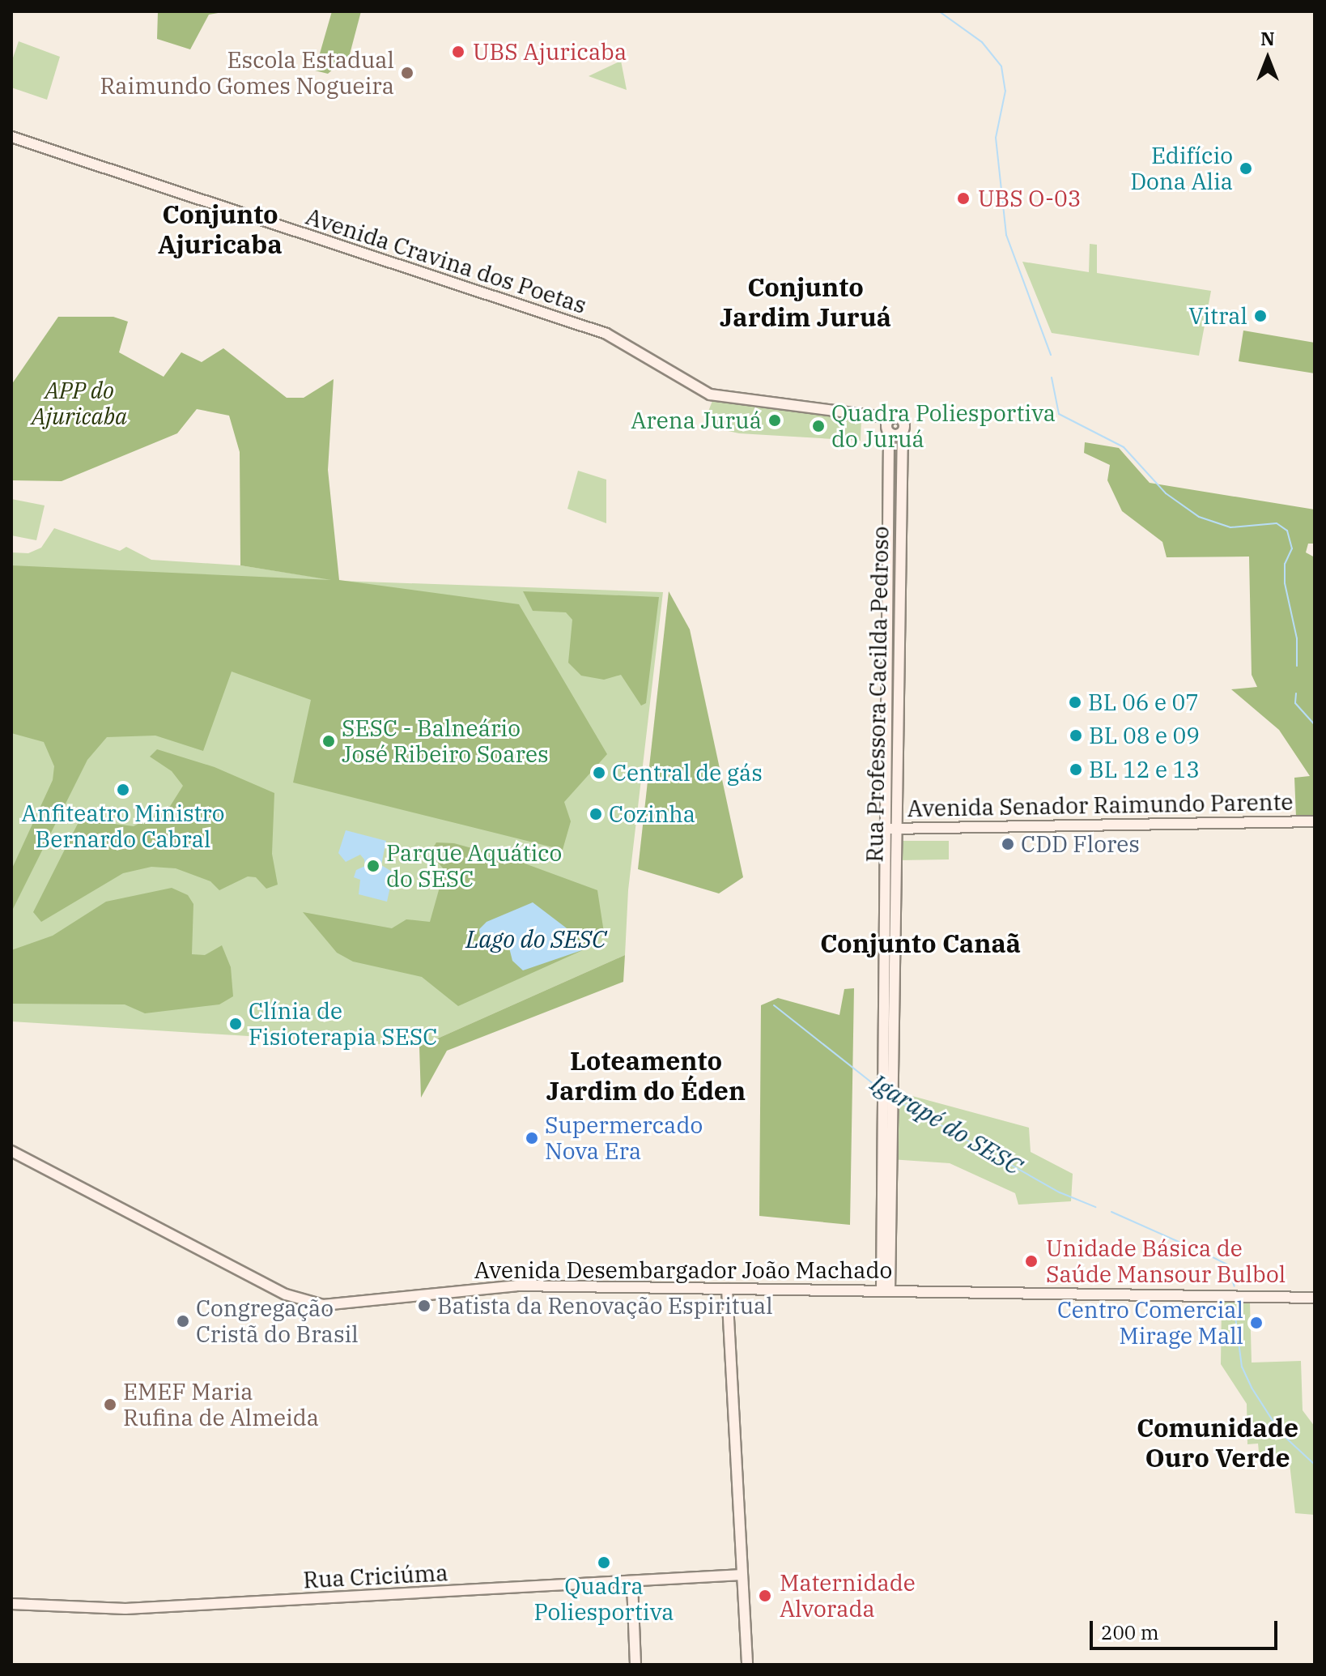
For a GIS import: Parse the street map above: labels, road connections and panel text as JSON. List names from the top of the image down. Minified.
{"streets":{"street":["Avenida Cravina dos Poetas","Rua Professora Cacilda Pedroso","Avenida Senador Raimundo Parente","Avenida Desembargador João Machado","Rua Criciúma"]},"crossings":[["Avenida Cravina dos Poetas","Rua Professora Cacilda Pedroso"],["Rua Professora Cacilda Pedroso","Avenida Senador Raimundo Parente"],["Rua Professora Cacilda Pedroso","Avenida Desembargador João Machado"]],"districts":["Conjunto Ajuricaba","Conjunto Jardim Juruá","Conjunto Canaã","Loteamento Jardim do Éden","Comunidade Ouro Verde"],"water":["Lago do SESC","Igarapé do SESC"],"parks":["APP do Ajuricaba"],"places":["UBS Ajuricaba","Escola Estadual Raimundo Gomes Nogueira","Edifício Dona Alia","UBS O-03","Vitral","Arena Juruá","Quadra Poliesportiva do Juruá","BL 06 e 07","BL 08 e 09","SESC - Balneário José Ribeiro Soares","BL 12 e 13","Central de gás","Anfiteatro Ministro Bernardo Cabral","Cozinha","CDD Flores","Parque Aquático do SESC","Clínia de Fisioterapia SESC","Supermercado Nova Era","Unidade Básica de Saúde Mansour Bulbol","Batista da Renovação Espiritual","Congregação Cristã do Brasil","Centro Comercial Mirage Mall","EMEF Maria Rufina de Almeida","Quadra Poliesportiva","Maternidade Alvorada"],"scale_bar":"200 m","north":"top"}
